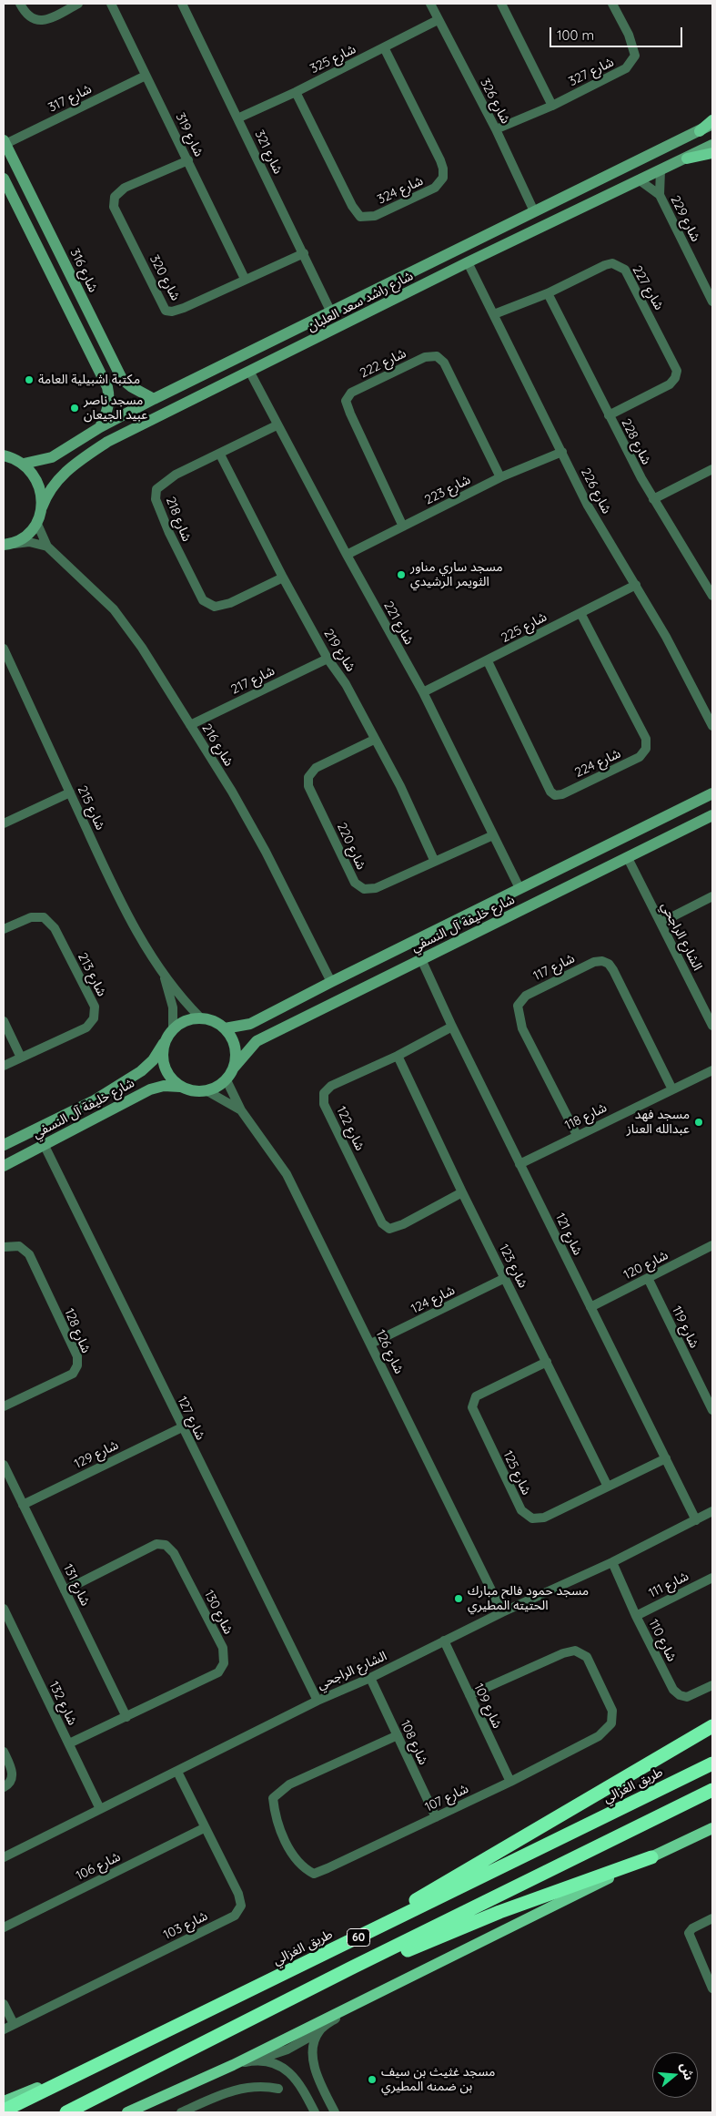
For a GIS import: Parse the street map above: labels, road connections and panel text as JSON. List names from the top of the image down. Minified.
{"streets":{"highway":["طريق الغزالي","60"],"street":["شارع 325","شارع 327","شارع 317","شارع 326","شارع 319","شارع 321","شارع 324","شارع 229","شارع 316","شارع 320","شارع 227","شارع راشد سعد العلبان","شارع 222","شارع 228","شارع 223","شارع 226","شارع 218","شارع 221","شارع 225","شارع 219","شارع 217","شارع 216","شارع 224","شارع 215","شارع 220","شارع خليفة آل النسفي","الشارع الراجحي","شارع 117","شارع 213","شارع 118","شارع 122","شارع 121","شارع 120","شارع 123","شارع 124","شارع 119","شارع 128","شارع 126","شارع 127","شارع 129","شارع 125","شارع 131","شارع 111","شارع 130","شارع 110","شارع 132","شارع 109","شارع 108","شارع 107","شارع 106","شارع 103"]},"crossings":[["شارع 325","شارع 326"],["شارع 325","شارع 321"],["شارع 325","شارع 324"],["شارع 327","شارع 326"],["شارع 317","شارع 319"],["شارع 317","شارع 316"],["شارع 326","شارع راشد سعد العلبان"],["شارع 319","شارع 320"],["شارع 321","شارع 320"],["شارع 321","شارع راشد سعد العلبان"],["شارع 229","شارع راشد سعد العلبان"],["شارع 316","شارع راشد سعد العلبان"],["شارع 227","شارع 228"],["شارع 227","شارع 226"],["شارع راشد سعد العلبان","شارع 226"],["شارع راشد سعد العلبان","شارع 221"],["شارع راشد سعد العلبان","شارع 216"],["شارع 222","شارع 223"],["شارع 223","شارع 226"],["شارع 223","شارع 221"],["شارع 226","شارع 225"],["شارع 218","شارع 221"],["شارع 218","شارع 219"],["شارع 221","شارع 225"],["شارع 221","شارع 220"],["شارع 221","شارع خليفة آل النسفي"],["شارع 225","شارع 224"],["شارع 219","شارع 217"],["شارع 219","شارع 220"],["شارع 217","شارع 216"],["شارع 216","شارع خليفة آل النسفي"],["شارع 215","شارع خليفة آل النسفي"],["شارع 215","شارع 126"],["شارع خليفة آل النسفي","الشارع الراجحي"],["شارع خليفة آل النسفي","شارع 121"],["شارع خليفة آل النسفي","شارع 126"],["شارع خليفة آل النسفي","شارع 127"],["الشارع الراجحي","شارع 121"],["الشارع الراجحي","شارع 126"],["الشارع الراجحي","شارع 127"],["الشارع الراجحي","شارع 110"],["الشارع الراجحي","شارع 132"],["الشارع الراجحي","شارع 109"],["الشارع الراجحي","شارع 108"],["الشارع الراجحي","شارع 103"],["شارع 117","شارع 118"],["شارع 118","شارع 121"],["شارع 122","شارع 121"],["شارع 122","شارع 123"],["شارع 121","شارع 120"],["شارع 121","شارع 125"],["شارع 120","شارع 119"],["شارع 123","شارع 124"],["شارع 123","شارع 125"],["شارع 124","شارع 126"],["شارع 127","شارع 129"],["شارع 129","شارع 131"],["شارع 131","شارع 130"],["شارع 111","شارع 110"],["شارع 130","شارع 132"],["شارع 109","شارع 107"],["شارع 108","شارع 107"],["شارع 106","شارع 103"]],"places":["مكتبة اشبيلية العامة","مسجد ناصر عبيد الجيعان","مسجد ساري مناور الثويمر الرشيدي","مسجد فهد عبدالله العناز","مسجد حمود فالح مبارك الحتيته المطيري","مسجد غثيث بن سيف بن ضمنه المطيري"],"scale_bar":"100 m","north":"right"}
